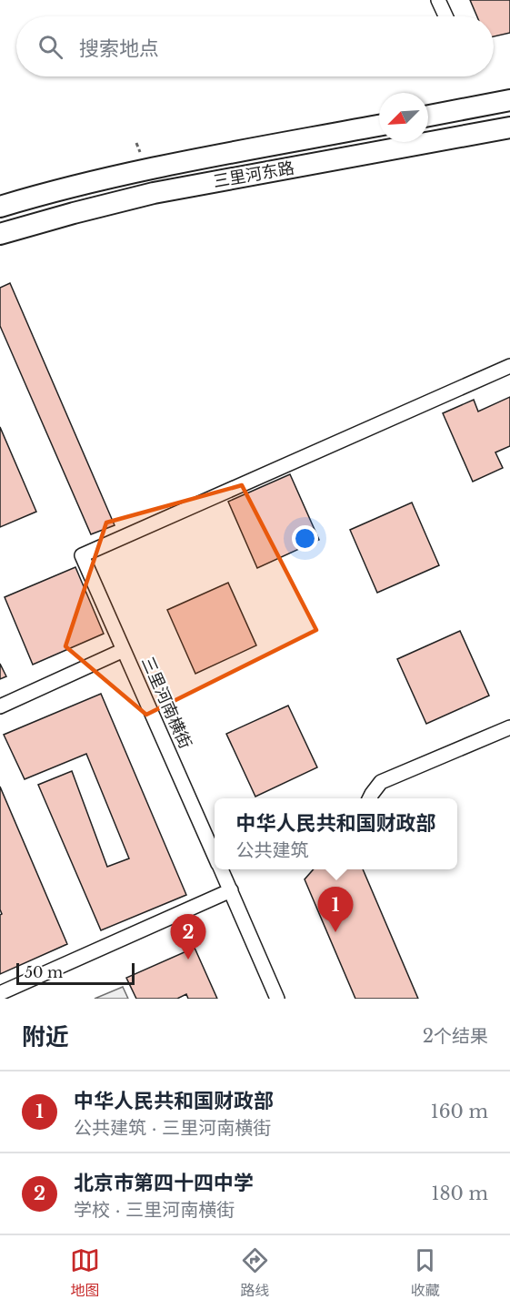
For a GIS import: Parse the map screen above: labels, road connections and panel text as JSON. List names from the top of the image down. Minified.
{"streets":{"main road":["三里河东路"],"street":["三里河南横街"]},"scale_bar":"50 m","north":"bottom left","page":{"search":"搜索地点","popup":["中华人民共和国财政部","公共建筑"],"pins":["1","2"],"scale":"50 m","heading":["附近","2个结果"],"list":[{"mark":"1","name":"中华人民共和国财政部","note":"公共建筑 · 三里河南横街","value":"160 m"},{"mark":"2","name":"北京市第四十四中学","note":"学校 · 三里河南横街","value":"180 m"}],"nav":["地图","路线","收藏"]}}
